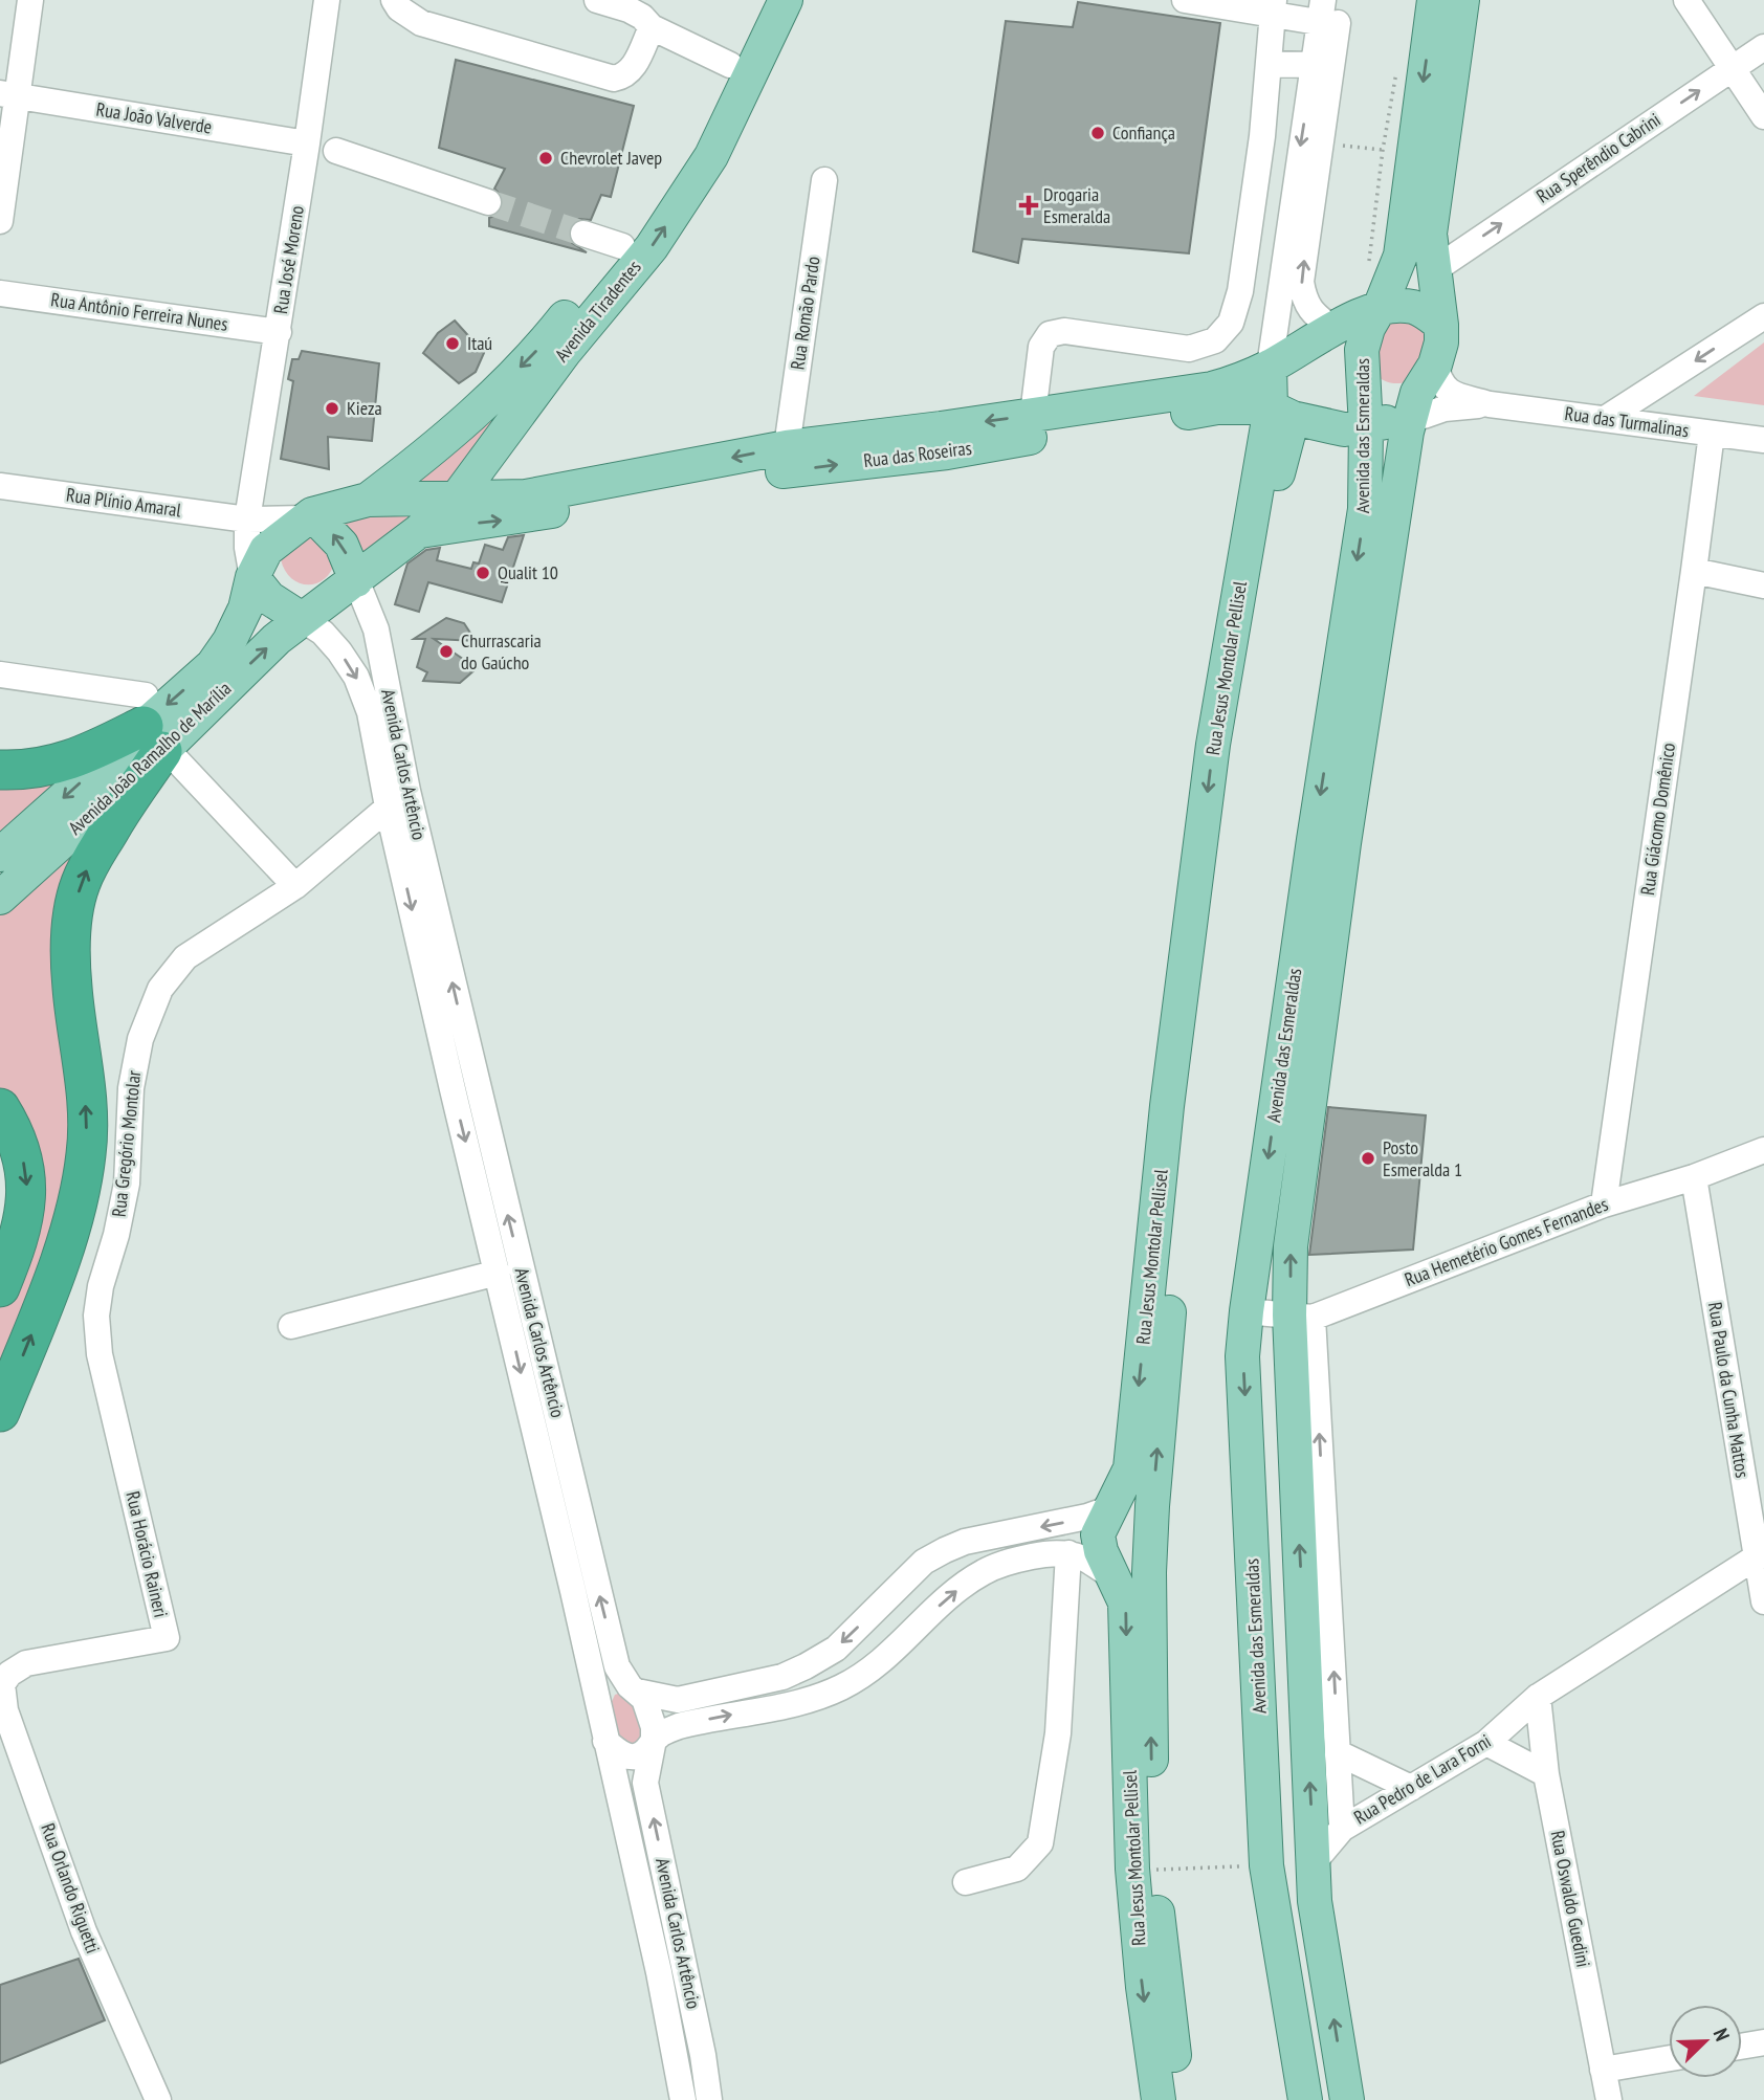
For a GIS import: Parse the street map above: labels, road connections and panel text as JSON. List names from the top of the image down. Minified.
{"streets":{"main road":["Avenida Tiradentes","Avenida das Esmeraldas","Rua das Roseiras","Rua Jesus Montolar Pellisel","Avenida João Ramalho de Marília"],"street":["Rua João Valverde","Rua Sperêndio Cabrini","Rua José Moreno","Rua Antônio Ferreira Nunes","Rua Romão Pardo","Rua das Turmalinas","Rua Plínio Amaral","Avenida Carlos Artêncio","Rua Giácomo Domênico","Rua Gregório Montolar","Rua Hemetério Gomes Fernandes","Rua Paulo da Cunha Mattos","Rua Horácio Raineri","Rua Pedro de Lara Forni","Rua Orlando Riguetti","Rua Oswaldo Guedini"]},"crossings":[["Rua João Valverde","Rua José Moreno"],["Rua José Moreno","Avenida Tiradentes"],["Rua José Moreno","Rua Antônio Ferreira Nunes"],["Rua José Moreno","Rua Plínio Amaral"],["Rua José Moreno","Avenida João Ramalho de Marília"],["Rua José Moreno","Avenida Carlos Artêncio"],["Avenida Tiradentes","Rua das Roseiras"],["Avenida Tiradentes","Rua Plínio Amaral"],["Avenida Tiradentes","Avenida João Ramalho de Marília"],["Avenida Tiradentes","Avenida Carlos Artêncio"],["Rua Romão Pardo","Rua das Roseiras"],["Rua das Turmalinas","Avenida das Esmeraldas"],["Rua das Turmalinas","Rua das Roseiras"],["Rua das Turmalinas","Rua Giácomo Domênico"],["Avenida das Esmeraldas","Rua das Roseiras"],["Avenida das Esmeraldas","Rua Hemetério Gomes Fernandes"],["Avenida das Esmeraldas","Rua Pedro de Lara Forni"],["Rua das Roseiras","Rua Jesus Montolar Pellisel"],["Rua Plínio Amaral","Avenida João Ramalho de Marília"],["Rua Plínio Amaral","Avenida Carlos Artêncio"],["Avenida João Ramalho de Marília","Avenida Carlos Artêncio"],["Avenida Carlos Artêncio","Rua Gregório Montolar"],["Rua Giácomo Domênico","Rua Hemetério Gomes Fernandes"],["Rua Gregório Montolar","Rua Horácio Raineri"],["Rua Hemetério Gomes Fernandes","Rua Paulo da Cunha Mattos"],["Rua Paulo da Cunha Mattos","Rua Pedro de Lara Forni"],["Rua Horácio Raineri","Rua Orlando Riguetti"],["Rua Pedro de Lara Forni","Rua Oswaldo Guedini"]],"places":{"other":["Confiança","Chevrolet Javep","Itaú","Kieza","Qualit 10","Churrascaria do Gaúcho","Posto Esmeralda 1"],"health":["Drogaria Esmeralda"]},"north":"top right"}
